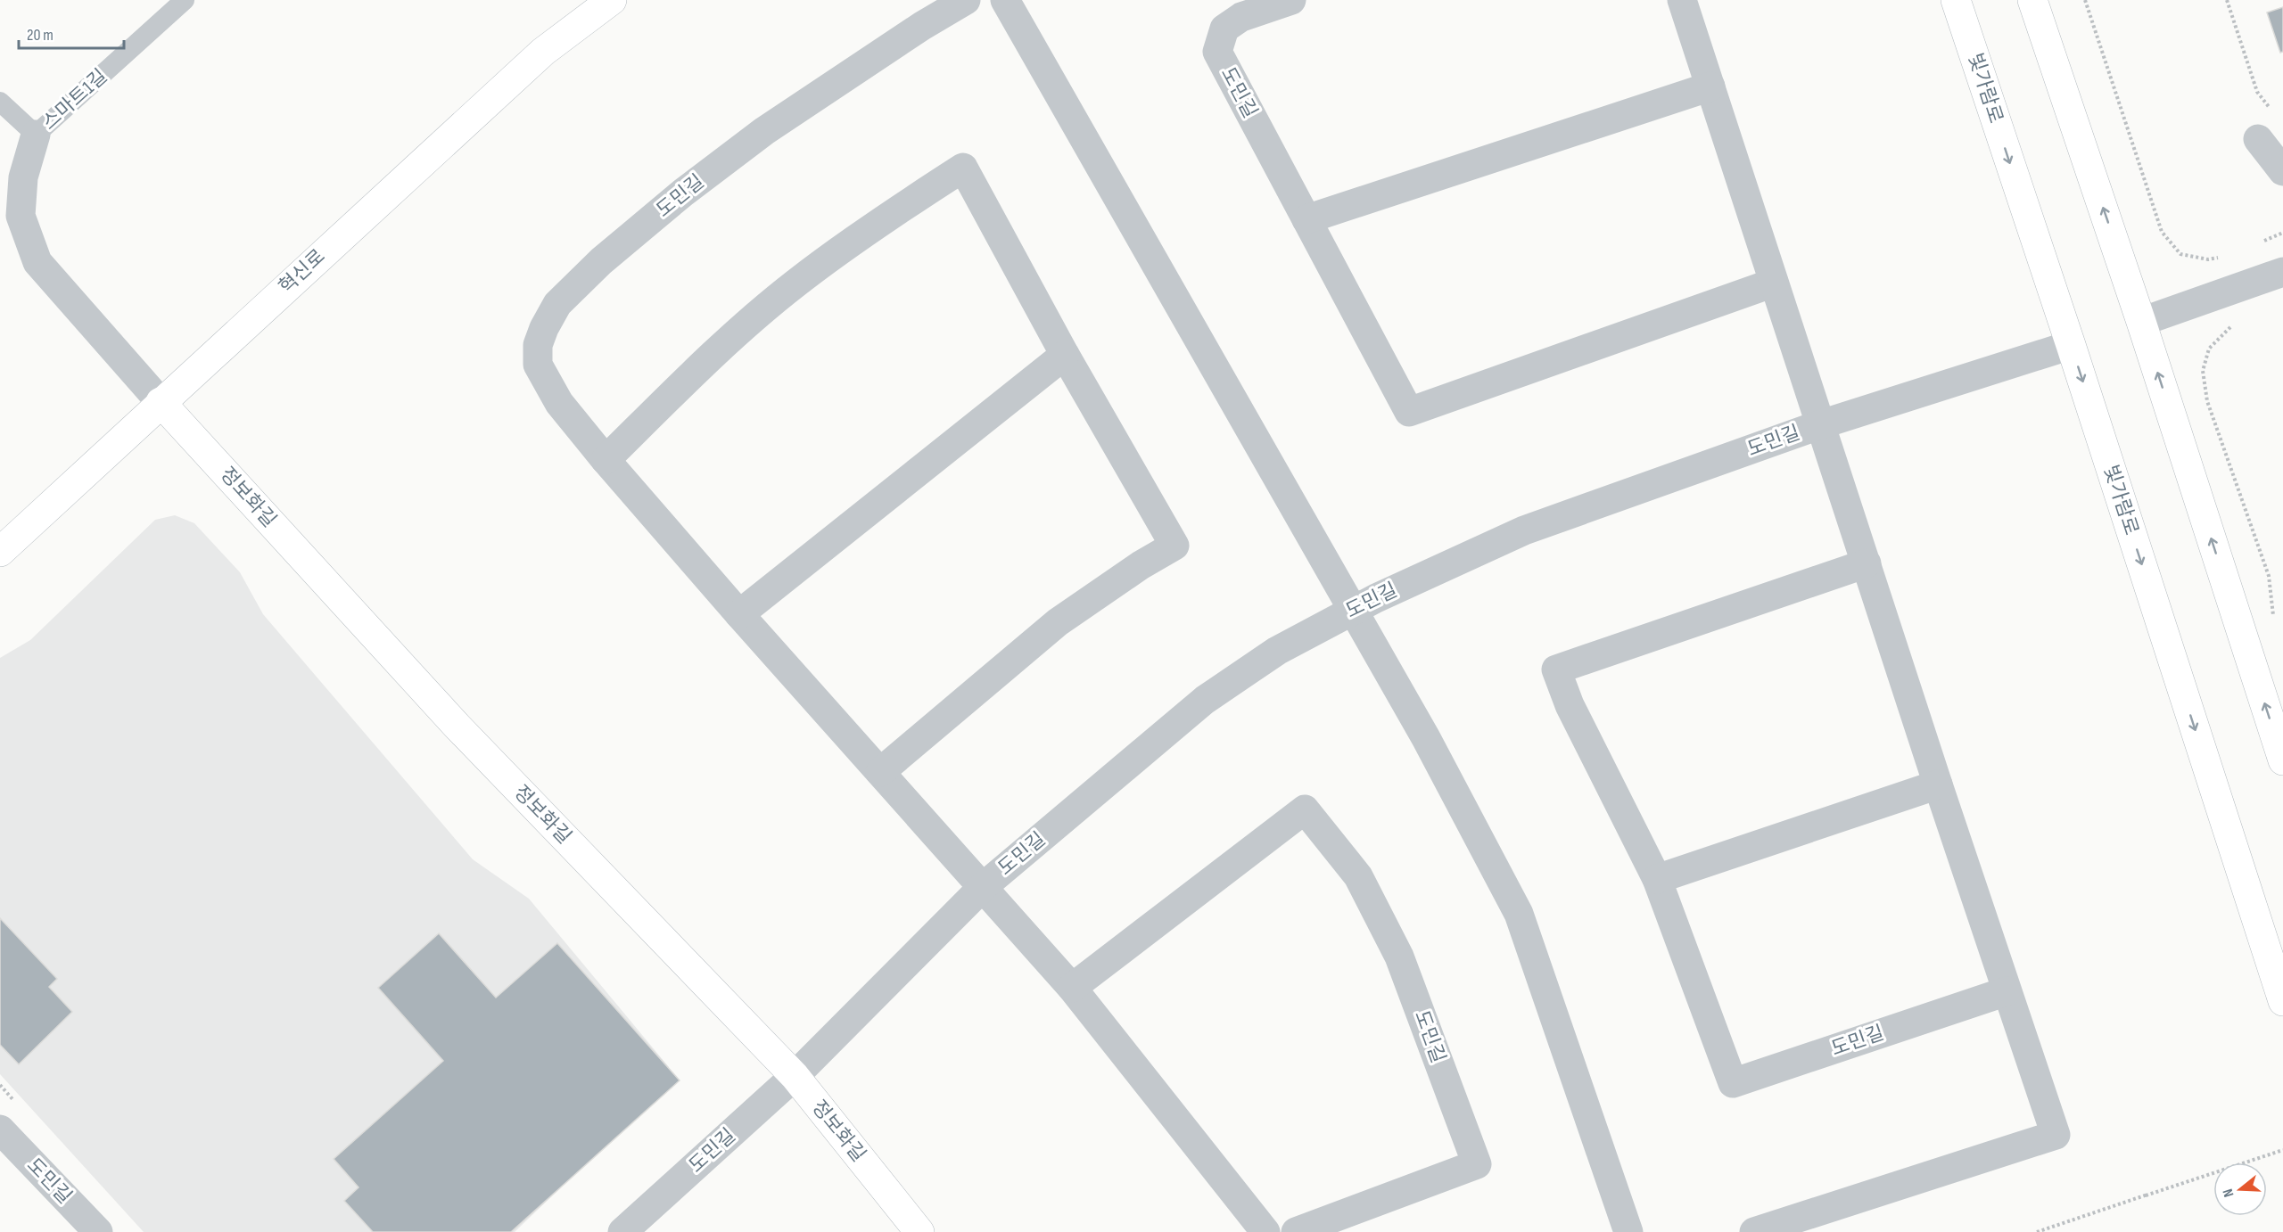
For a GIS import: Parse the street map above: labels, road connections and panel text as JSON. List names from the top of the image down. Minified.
{"streets":{"main road":["빛가람로","혁신로","정보화길"],"street":["도민길"],"lane":["스마트1길"]},"crossings":[["빛가람로","도민길"],["도민길","정보화길"],["혁신로","정보화길"]],"scale_bar":"20 m","north":"left"}
